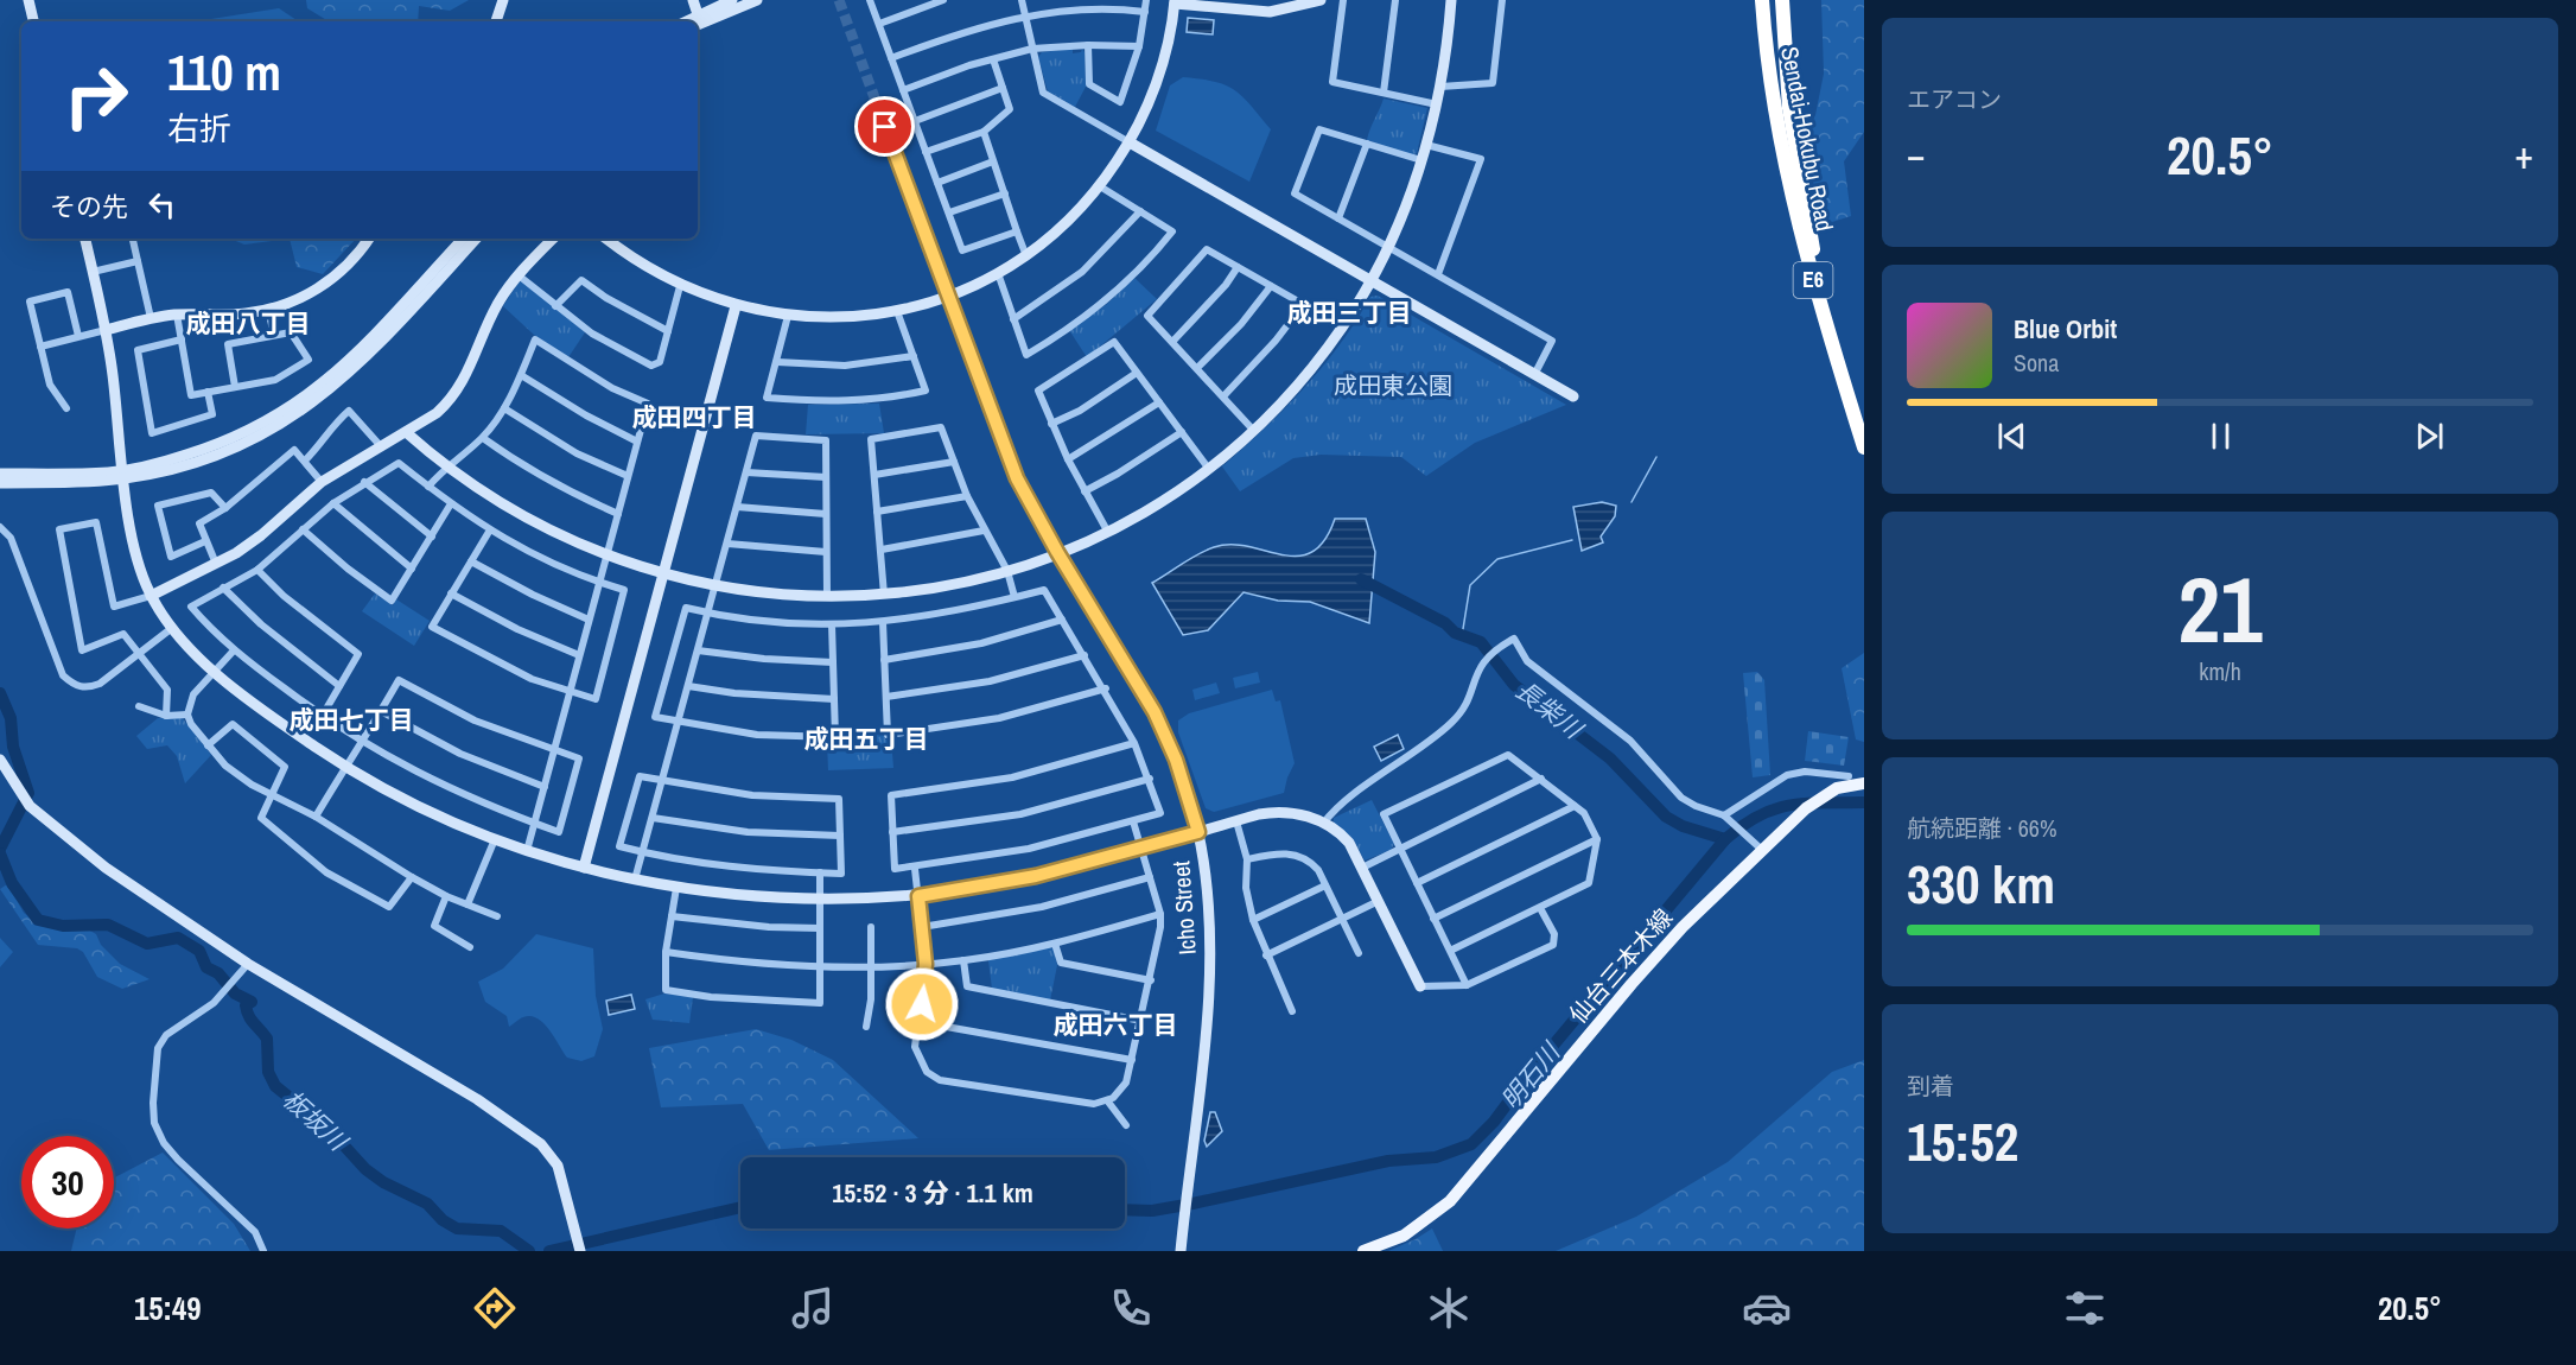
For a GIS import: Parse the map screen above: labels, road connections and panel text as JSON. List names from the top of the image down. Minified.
{"streets":{"highway":["Sendai-Hokubu Road","E6"],"main road":["仙台三本木線"],"street":["Icho Street"]},"districts":["成田三丁目","成田八丁目","成田四丁目","成田七丁目","成田五丁目","成田六丁目"],"water":["長柴川","明石川","板坂川"],"parks":["成田東公園"],"page":{"tile":["エアコン",["21","km/h"],["航続距離 · 66%","330 km"],["到着","15:52"]],"turn":["110 m","右折"],"heat":["−","20.5°","+"],"then":"その先","song":["Blue Orbit","Sona"],"limit":"30","trip":"15:52 · 3 分 · 1.1 km","tabs":["15:49","20.5°"]}}
